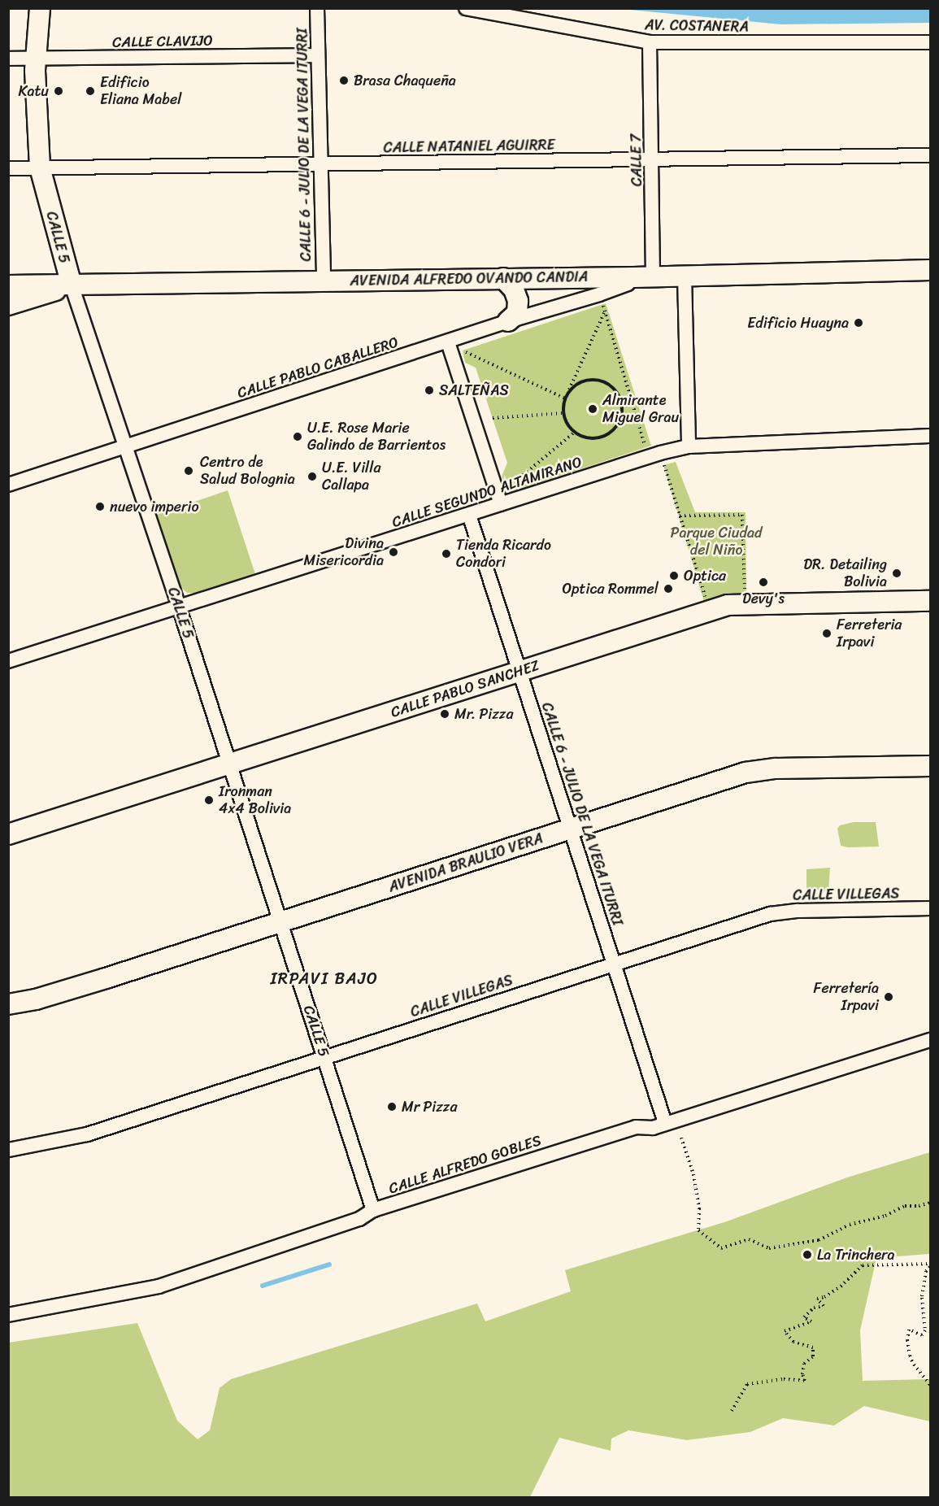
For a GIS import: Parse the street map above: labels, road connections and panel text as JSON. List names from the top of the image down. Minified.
{"streets":{"main road":["CALLE 5","AVENIDA ALFREDO OVANDO CANDIA","CALLE PABLO SANCHEZ","AVENIDA BRAULIO VERA"],"street":["AV. COSTANERA","CALLE CLAVIJO","CALLE 6 - JULIO DE LA VEGA ITURRI","CALLE NATANIEL AGUIRRE","CALLE 7","CALLE PABLO CABALLERO","CALLE SEGUNDO ALTAMIRANO","CALLE VILLEGAS","CALLE ALFREDO GOBLES"]},"crossings":[["AV. COSTANERA","CALLE 7"],["CALLE CLAVIJO","CALLE 6 - JULIO DE LA VEGA ITURRI"],["CALLE CLAVIJO","CALLE 5"],["CALLE 6 - JULIO DE LA VEGA ITURRI","CALLE NATANIEL AGUIRRE"],["CALLE 6 - JULIO DE LA VEGA ITURRI","AVENIDA ALFREDO OVANDO CANDIA"],["CALLE 6 - JULIO DE LA VEGA ITURRI","CALLE SEGUNDO ALTAMIRANO"],["CALLE 6 - JULIO DE LA VEGA ITURRI","CALLE PABLO SANCHEZ"],["CALLE 6 - JULIO DE LA VEGA ITURRI","AVENIDA BRAULIO VERA"],["CALLE 6 - JULIO DE LA VEGA ITURRI","CALLE VILLEGAS"],["CALLE 6 - JULIO DE LA VEGA ITURRI","CALLE ALFREDO GOBLES"],["CALLE NATANIEL AGUIRRE","CALLE 7"],["CALLE NATANIEL AGUIRRE","CALLE 5"],["CALLE 7","AVENIDA ALFREDO OVANDO CANDIA"],["CALLE 5","AVENIDA ALFREDO OVANDO CANDIA"],["CALLE 5","CALLE PABLO CABALLERO"],["CALLE 5","CALLE SEGUNDO ALTAMIRANO"],["CALLE 5","CALLE PABLO SANCHEZ"],["CALLE 5","AVENIDA BRAULIO VERA"],["CALLE 5","CALLE VILLEGAS"],["CALLE 5","CALLE ALFREDO GOBLES"],["AVENIDA ALFREDO OVANDO CANDIA","CALLE PABLO CABALLERO"]],"districts":["IRPAVI BAJO"],"parks":["Parque Ciudad del Niño"],"places":["Brasa Chaqueña","Katu","Edificio Eliana Mabel","Edificio Huayna","SALTEÑAS","Almirante Miguel Grau","U.E. Rose Marie Galindo de Barrientos","Centro de Salud Bolognia","U.E. Villa Callapa","nuevo imperio","Divina Misericordia","Tienda Ricardo Condori","DR. Detailing Bolivia","Optica","Devy's","Optica Rommel","Ferreteria Irpavi","Mr. Pizza","Ironman 4x4 Bolivia","Ferretería Irpavi","Mr Pizza","La Trinchera"]}
